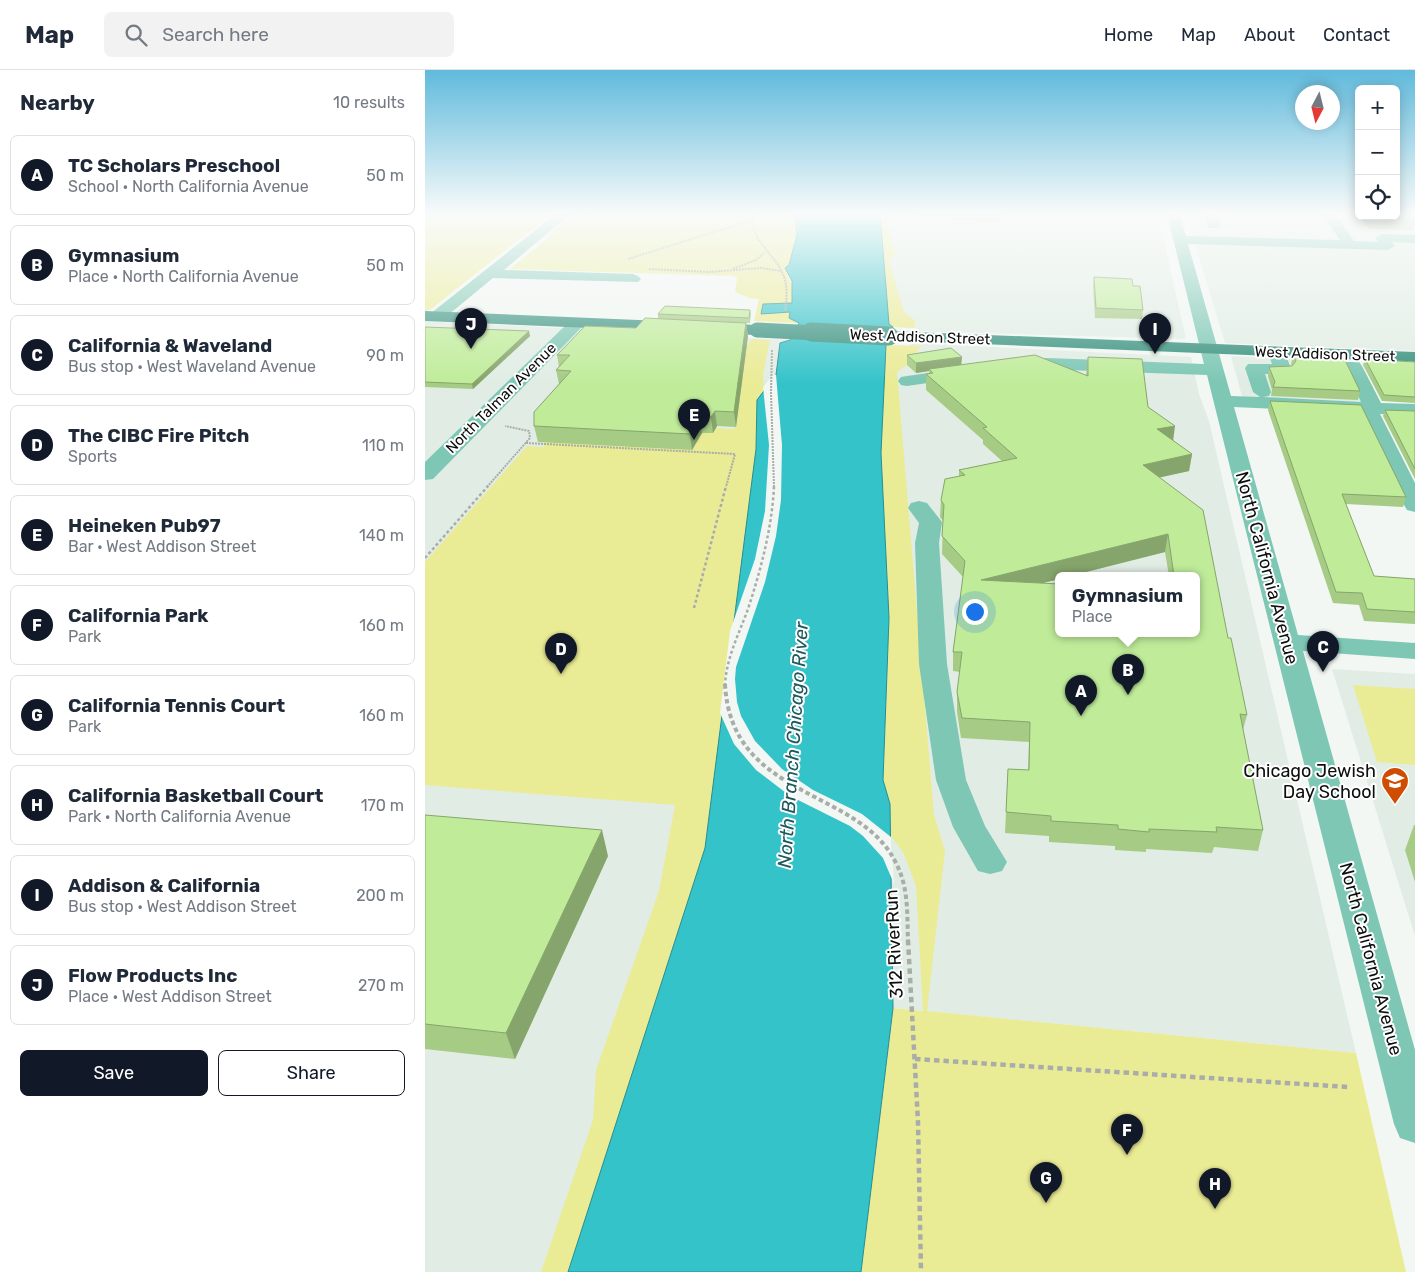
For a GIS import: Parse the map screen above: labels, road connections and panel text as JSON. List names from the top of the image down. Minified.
{"streets":{"main road":["West Addison Street"],"street":["North Talman Avenue","North California Avenue"],"path":["312 RiverRun"]},"crossings":[["West Addison Street","North Talman Avenue"],["West Addison Street","North California Avenue"]],"water":["North Branch Chicago River"],"places":{"school or university":["Chicago Jewish Day School"]},"north":"bottom","page":{"header":"Map","search":"Search here","nav":["Home","Map","About","Contact"],"heading":["Nearby","10 results"],"map_buttons":["+","−"],"list":[{"mark":"A","name":"TC Scholars Preschool","note":"School · North California Avenue","value":"50 m"},{"mark":"B","name":"Gymnasium","note":"Place · North California Avenue","value":"50 m"},{"mark":"C","name":"California & Waveland","note":"Bus stop · West Waveland Avenue","value":"90 m"},{"mark":"D","name":"The CIBC Fire Pitch","note":"Sports","value":"110 m"},{"mark":"E","name":"Heineken Pub97","note":"Bar · West Addison Street","value":"140 m"},{"mark":"F","name":"California Park","note":"Park","value":"160 m"},{"mark":"G","name":"California Tennis Court","note":"Park","value":"160 m"},{"mark":"H","name":"California Basketball Court","note":"Park · North California Avenue","value":"170 m"},{"mark":"I","name":"Addison & California","note":"Bus stop · West Addison Street","value":"200 m"},{"mark":"J","name":"Flow Products Inc","note":"Place · West Addison Street","value":"270 m"}],"pins":["J","I","E","C","D","B","A","F","G","H"],"popup":["Gymnasium","Place"],"buttons":["Save","Share"]}}
